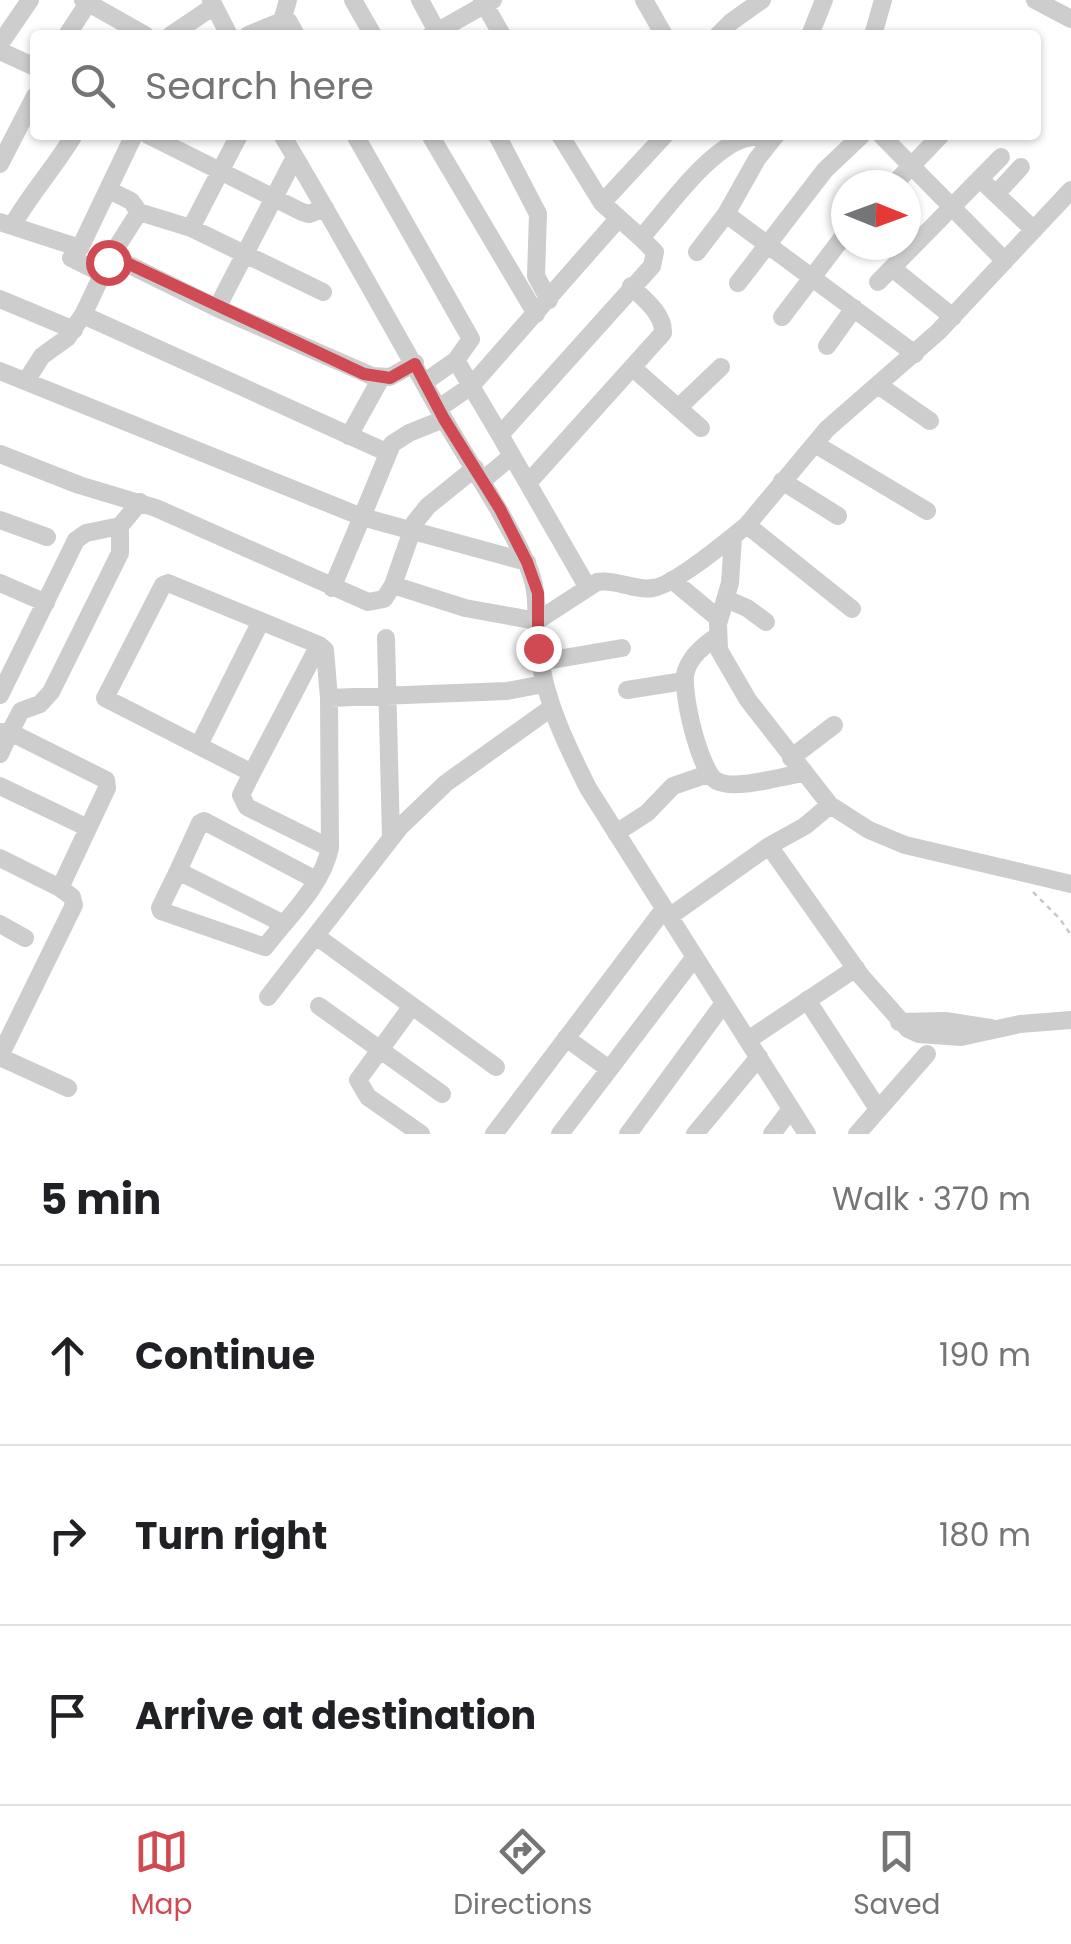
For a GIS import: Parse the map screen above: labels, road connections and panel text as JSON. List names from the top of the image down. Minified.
{"north":"right","page":{"search":"Search here","heading":["5 min","Walk · 370 m"],"list":[["Continue","190 m"],["Turn right","180 m"],"Arrive at destination"],"nav":["Map","Directions","Saved"]}}
